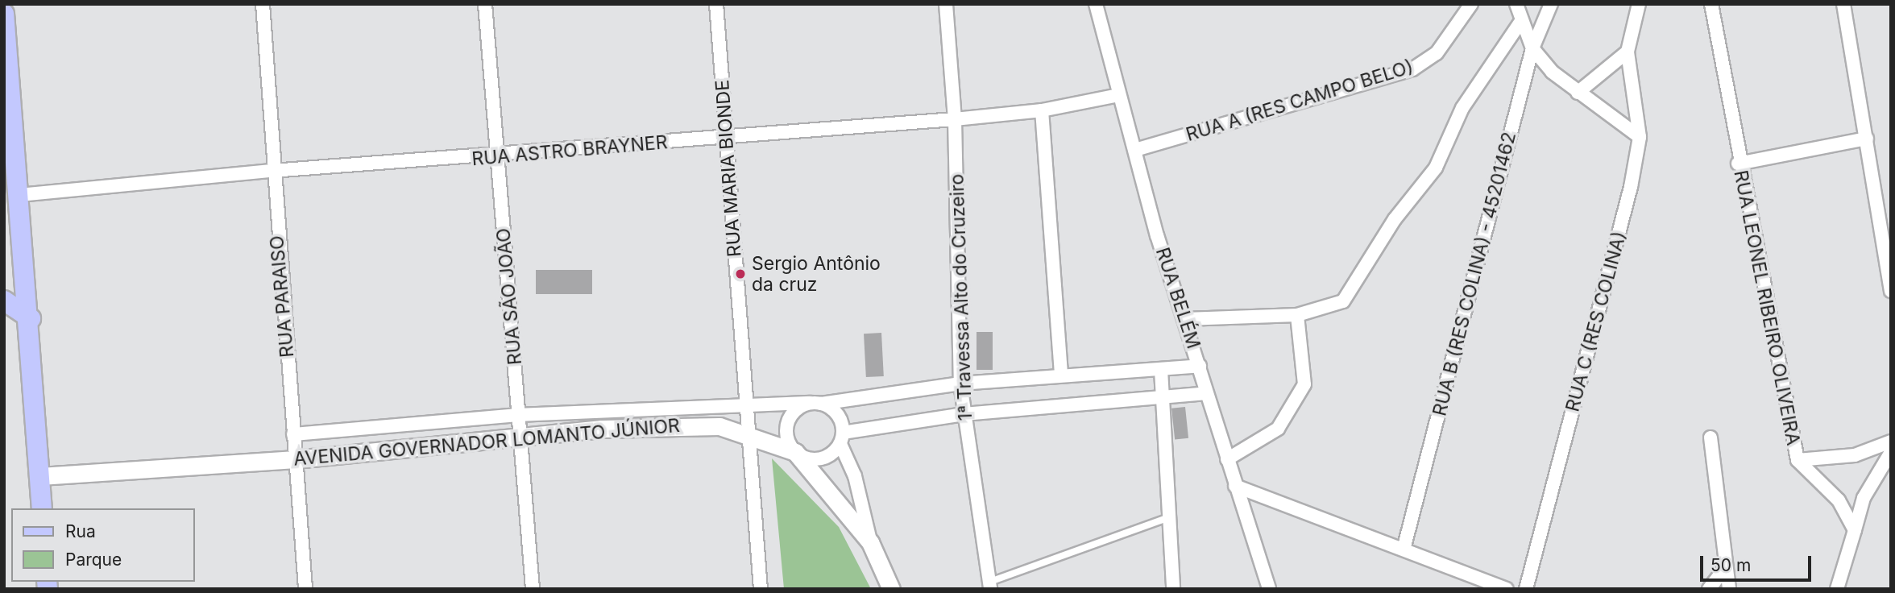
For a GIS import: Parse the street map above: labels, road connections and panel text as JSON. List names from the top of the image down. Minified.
{"streets":{"main road":["AVENIDA GOVERNADOR LOMANTO JÚNIOR"],"street":["RUA A (RES CAMPO BELO)","RUA ASTRO BRAYNER","RUA MARIA BIONDE","RUA B (RES COLINA) - 45201462","RUA PARAISO","RUA SÃO JOÃO","1ª Travessa Alto do Cruzeiro","RUA BELÉM","RUA LEONEL RIBEIRO OLIVEIRA","RUA C (RES COLINA)"]},"crossings":[["RUA A (RES CAMPO BELO)","RUA BELÉM"],["RUA ASTRO BRAYNER","RUA MARIA BIONDE"],["RUA ASTRO BRAYNER","RUA PARAISO"],["RUA ASTRO BRAYNER","RUA SÃO JOÃO"],["RUA ASTRO BRAYNER","1ª Travessa Alto do Cruzeiro"],["RUA ASTRO BRAYNER","RUA BELÉM"],["RUA MARIA BIONDE","AVENIDA GOVERNADOR LOMANTO JÚNIOR"],["RUA PARAISO","AVENIDA GOVERNADOR LOMANTO JÚNIOR"],["RUA SÃO JOÃO","AVENIDA GOVERNADOR LOMANTO JÚNIOR"]],"places":["Sergio Antônio da cruz"],"legend":["Rua","Parque"],"scale_bar":"50 m"}
